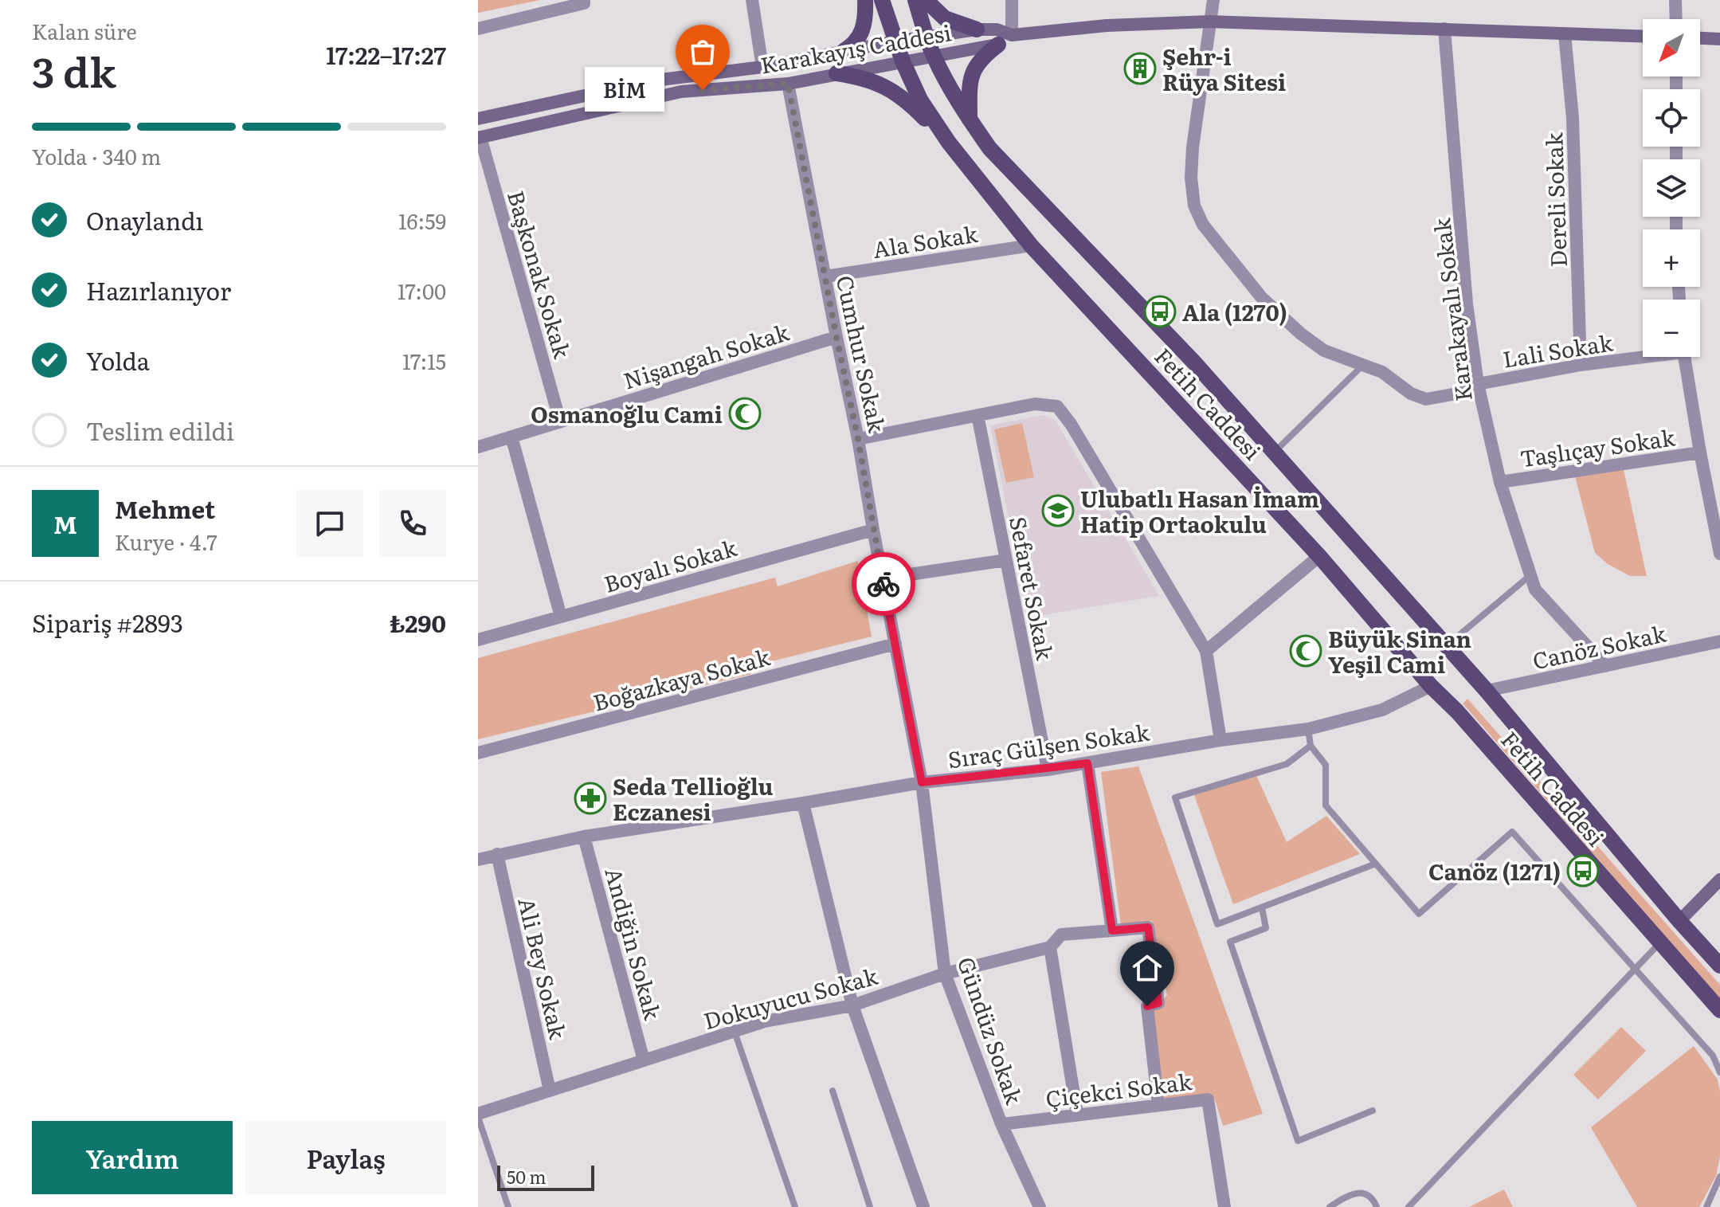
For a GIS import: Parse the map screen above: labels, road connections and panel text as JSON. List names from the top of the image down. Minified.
{"streets":{"main road":["Karakayış Caddesi","Fetih Caddesi"],"street":["Dereli Sokak","Ala Sokak","Başkonak Sokak","Karakayalı Sokak","Lali Sokak","Cumhur Sokak","Nişangah Sokak","Taşlıçay Sokak","Boyalı Sokak","Sefaret Sokak","Canöz Sokak","Boğazkaya Sokak","Sıraç Gülşen Sokak","Andiğin Sokak","Ali Bey Sokak","Dokuyucu Sokak","Gündüz Sokak","Çiçekci Sokak"]},"crossings":[["Karakayış Caddesi","Dereli Sokak"],["Karakayış Caddesi","Başkonak Sokak"],["Karakayış Caddesi","Karakayalı Sokak"],["Karakayış Caddesi","Lali Sokak"],["Karakayış Caddesi","Cumhur Sokak"],["Karakayış Caddesi","Fetih Caddesi"],["Dereli Sokak","Lali Sokak"],["Ala Sokak","Cumhur Sokak"],["Ala Sokak","Fetih Caddesi"],["Başkonak Sokak","Nişangah Sokak"],["Karakayalı Sokak","Lali Sokak"],["Karakayalı Sokak","Taşlıçay Sokak"],["Karakayalı Sokak","Canöz Sokak"],["Cumhur Sokak","Nişangah Sokak"],["Cumhur Sokak","Boyalı Sokak"],["Cumhur Sokak","Boğazkaya Sokak"],["Cumhur Sokak","Sıraç Gülşen Sokak"],["Cumhur Sokak","Gündüz Sokak"],["Fetih Caddesi","Canöz Sokak"],["Fetih Caddesi","Sıraç Gülşen Sokak"],["Sefaret Sokak","Sıraç Gülşen Sokak"],["Sıraç Gülşen Sokak","Andiğin Sokak"],["Sıraç Gülşen Sokak","Ali Bey Sokak"],["Sıraç Gülşen Sokak","Gündüz Sokak"],["Andiğin Sokak","Dokuyucu Sokak"],["Ali Bey Sokak","Dokuyucu Sokak"],["Dokuyucu Sokak","Gündüz Sokak"],["Dokuyucu Sokak","Çiçekci Sokak"],["Gündüz Sokak","Çiçekci Sokak"]],"places":{"building":["Şehr-i Rüya Sitesi"],"other":["BİM"],"bus stop":["Ala (1270)","Canöz (1271)"],"mosque":["Osmanoğlu Cami","Büyük Sinan Yeşil Cami"],"school or university":["Ulubatlı Hasan İmam Hatip Ortaokulu"],"pharmacy":["Seda Tellioğlu Eczanesi"]},"scale_bar":"50 m","north":"bottom left","page":{"heading":["3 dk","Kalan süre","17:22–17:27"],"panel":["Mehmet","Kurye · 4.7","Sipariş #2893","₺290"],"map_buttons":["+","−"],"bubble":"BİM","bar":"Yolda · 340 m","list":[["Onaylandı","16:59"],["Hazırlanıyor","17:00"],["Yolda","17:15"],"Teslim edildi"],"round":"M","buttons":["Yardım","Paylaş"],"scale":"50 m"}}
